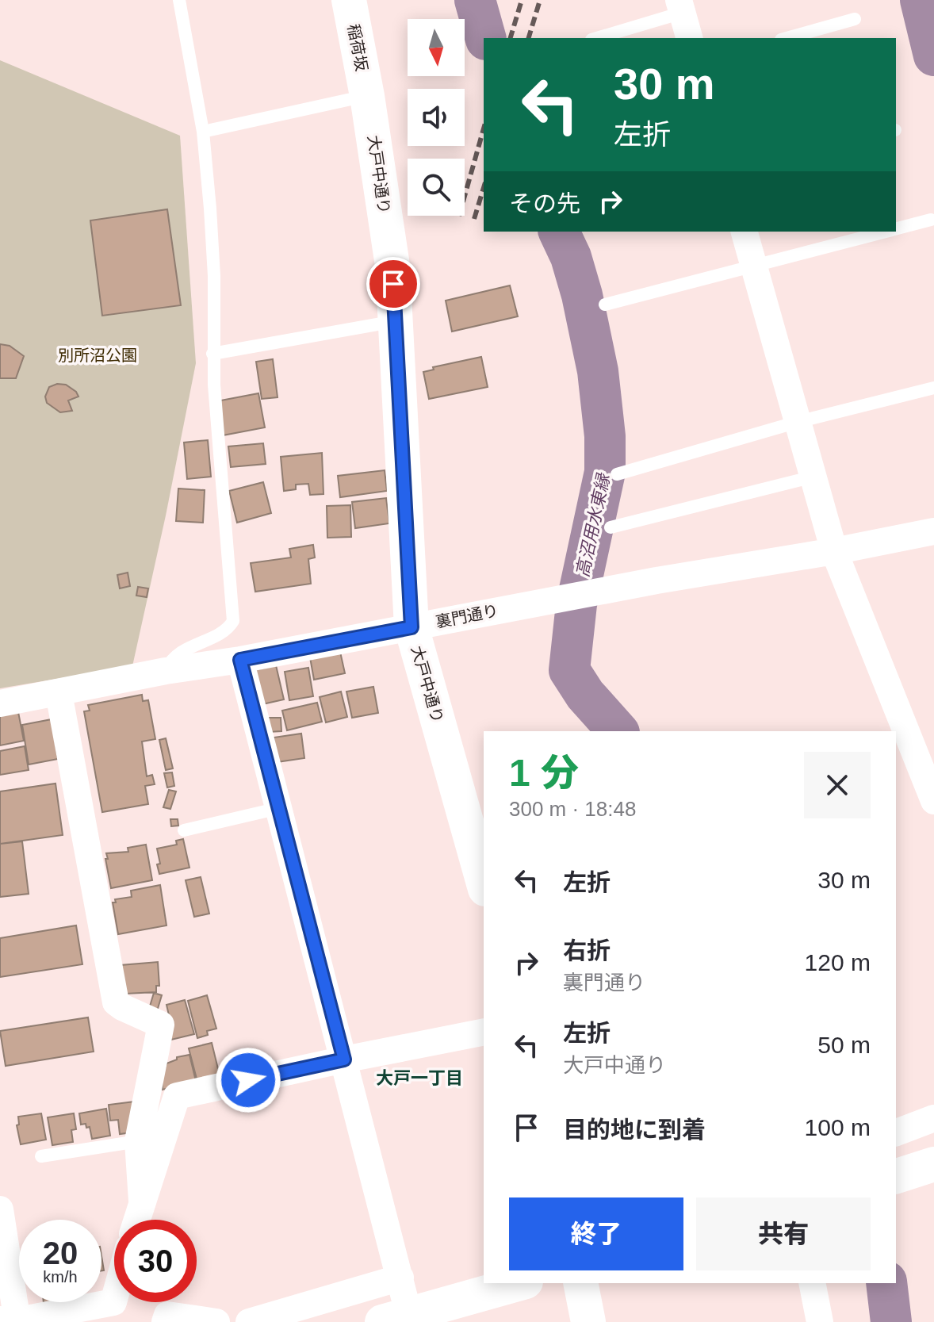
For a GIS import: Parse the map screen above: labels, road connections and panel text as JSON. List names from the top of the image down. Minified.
{"streets":{"street":["稲荷坂","大戸中通り","裏門通り"]},"crossings":[["稲荷坂","大戸中通り"],["大戸中通り","裏門通り"]],"districts":["大戸一丁目"],"water":["高沼用水東縁"],"parks":["別所沼公園"],"north":"bottom","page":{"turn":["30 m","左折"],"then":"その先","heading":["1 分","300 m · 18:48"],"list":[{"name":"左折","value":"30 m"},{"name":"右折","note":"裏門通り","value":"120 m"},{"name":"左折","note":"大戸中通り","value":"50 m"},{"name":"目的地に到着","value":"100 m"}],"buttons":["終了","共有"],"speed":"20 km/h","limit":"30"}}
